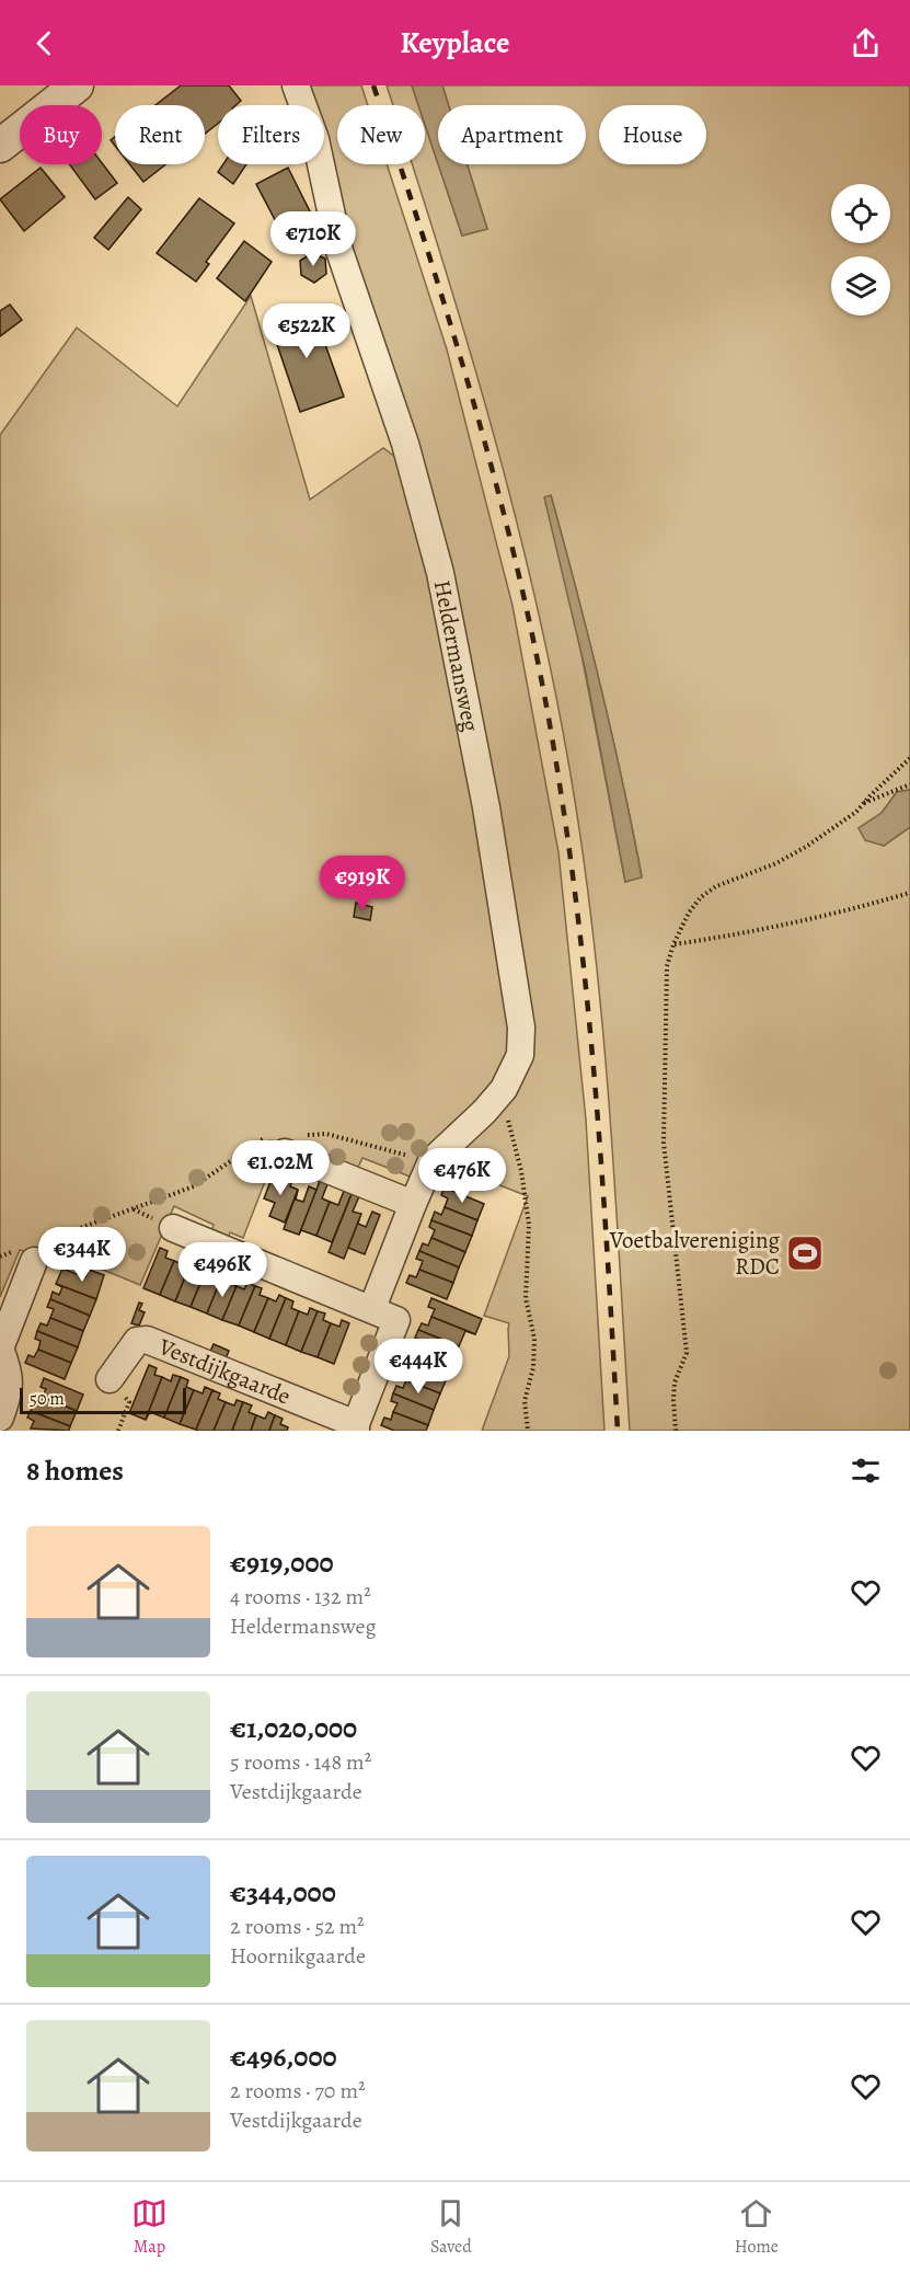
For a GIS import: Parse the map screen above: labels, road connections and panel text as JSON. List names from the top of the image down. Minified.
{"streets":{"street":["Heldermansweg","Vestdijkgaarde"]},"places":{"sports":["Voetbalvereniging RDC"]},"scale_bar":"50 m","page":{"header":"Keyplace","chip":["Buy","Rent","Filters","New","Apartment","House"],"price":["€710K","€522K","€919K","€1.02M","€476K","€344K","€496K","€444K"],"scale":"50 m","heading":"8 homes","list":[{"name":"€919,000","note":"4 rooms · 132 m² · Heldermansweg"},{"name":"€1,020,000","note":"5 rooms · 148 m² · Vestdijkgaarde"},{"name":"€344,000","note":"2 rooms · 52 m² · Hoornikgaarde"},{"name":"€496,000","note":"2 rooms · 70 m² · Vestdijkgaarde"}],"tabs":["Map","Saved","Home"]}}
